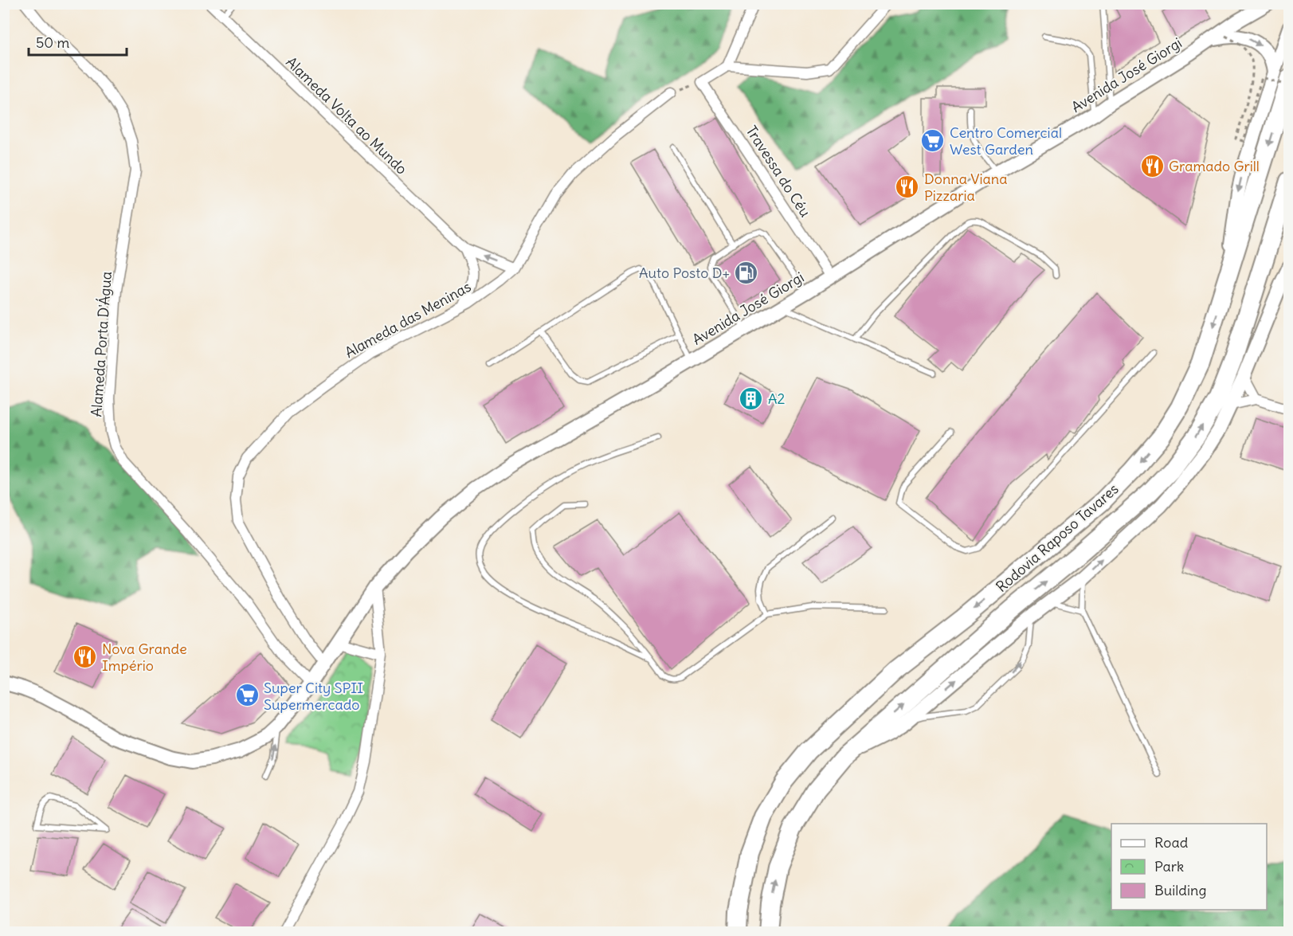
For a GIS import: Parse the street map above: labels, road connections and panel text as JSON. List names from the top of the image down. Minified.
{"streets":{"highway":["Rodovia Raposo Tavares"],"street":["Avenida José Giorgi","Alameda Volta ao Mundo","Travessa do Céu","Alameda das Meninas","Alameda Porta D'Água"]},"crossings":[["Avenida José Giorgi","Travessa do Céu"],["Avenida José Giorgi","Alameda das Meninas"],["Avenida José Giorgi","Alameda Porta D'Água"],["Avenida José Giorgi","Rodovia Raposo Tavares"],["Alameda Volta ao Mundo","Alameda das Meninas"]],"places":{"supermarket":["Centro Comercial West Garden","Super City SPII Supermercado"],"restaurant":["Gramado Grill","Donna Viana Pizzaria","Nova Grande Império"],"fuel station":["Auto Posto D+"],"building":["A2"]},"legend":["Road","Park","Building"],"scale_bar":"50 m"}
